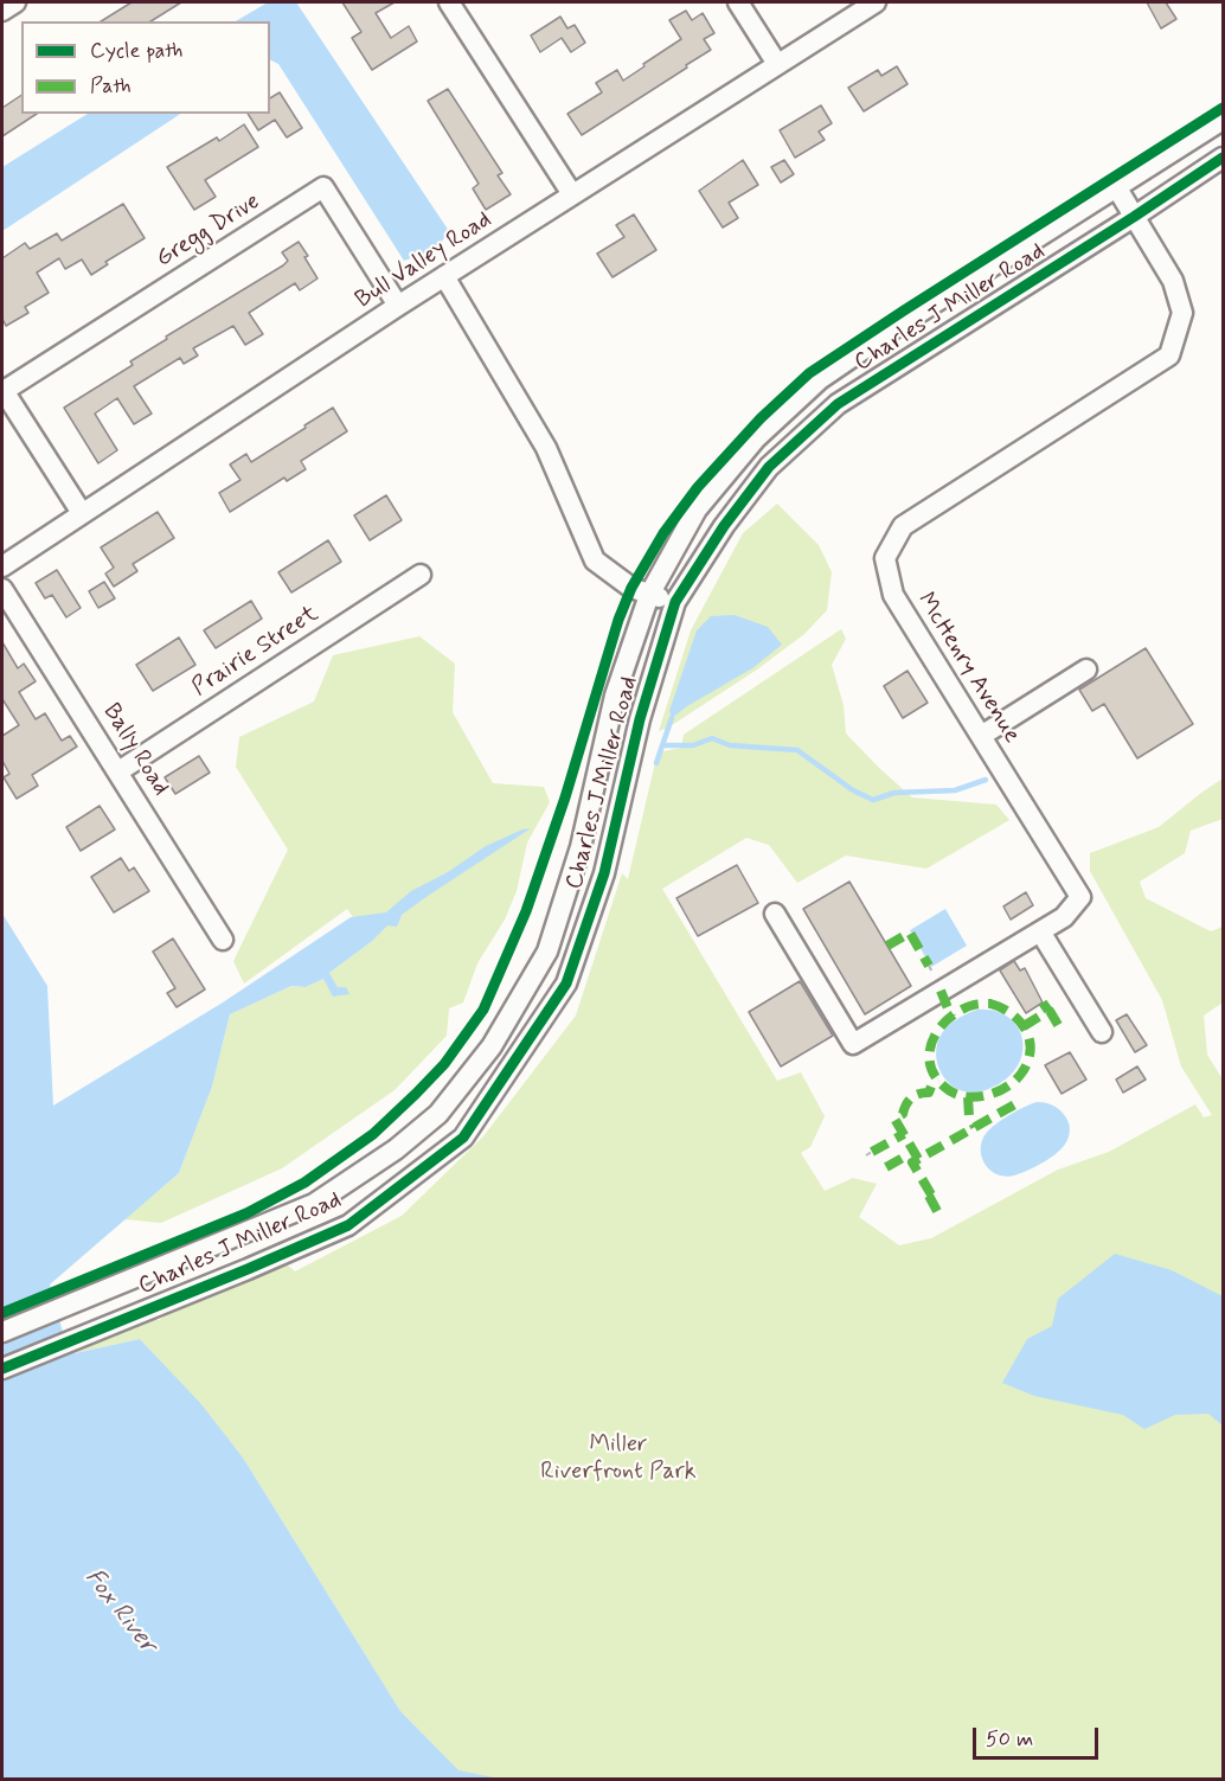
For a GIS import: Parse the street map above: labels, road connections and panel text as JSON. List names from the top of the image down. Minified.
{"streets":{"street":["Gregg Drive","Bull Valley Road","Charles J Miller Road","Prairie Street","McHenry Avenue","Bally Road"]},"crossings":[["Gregg Drive","Bull Valley Road"],["Charles J Miller Road","McHenry Avenue"],["Prairie Street","Bally Road"]],"water":["Fox River"],"parks":["Miller Riverfront Park"],"legend":["Cycle path","Path"],"scale_bar":"50 m"}
